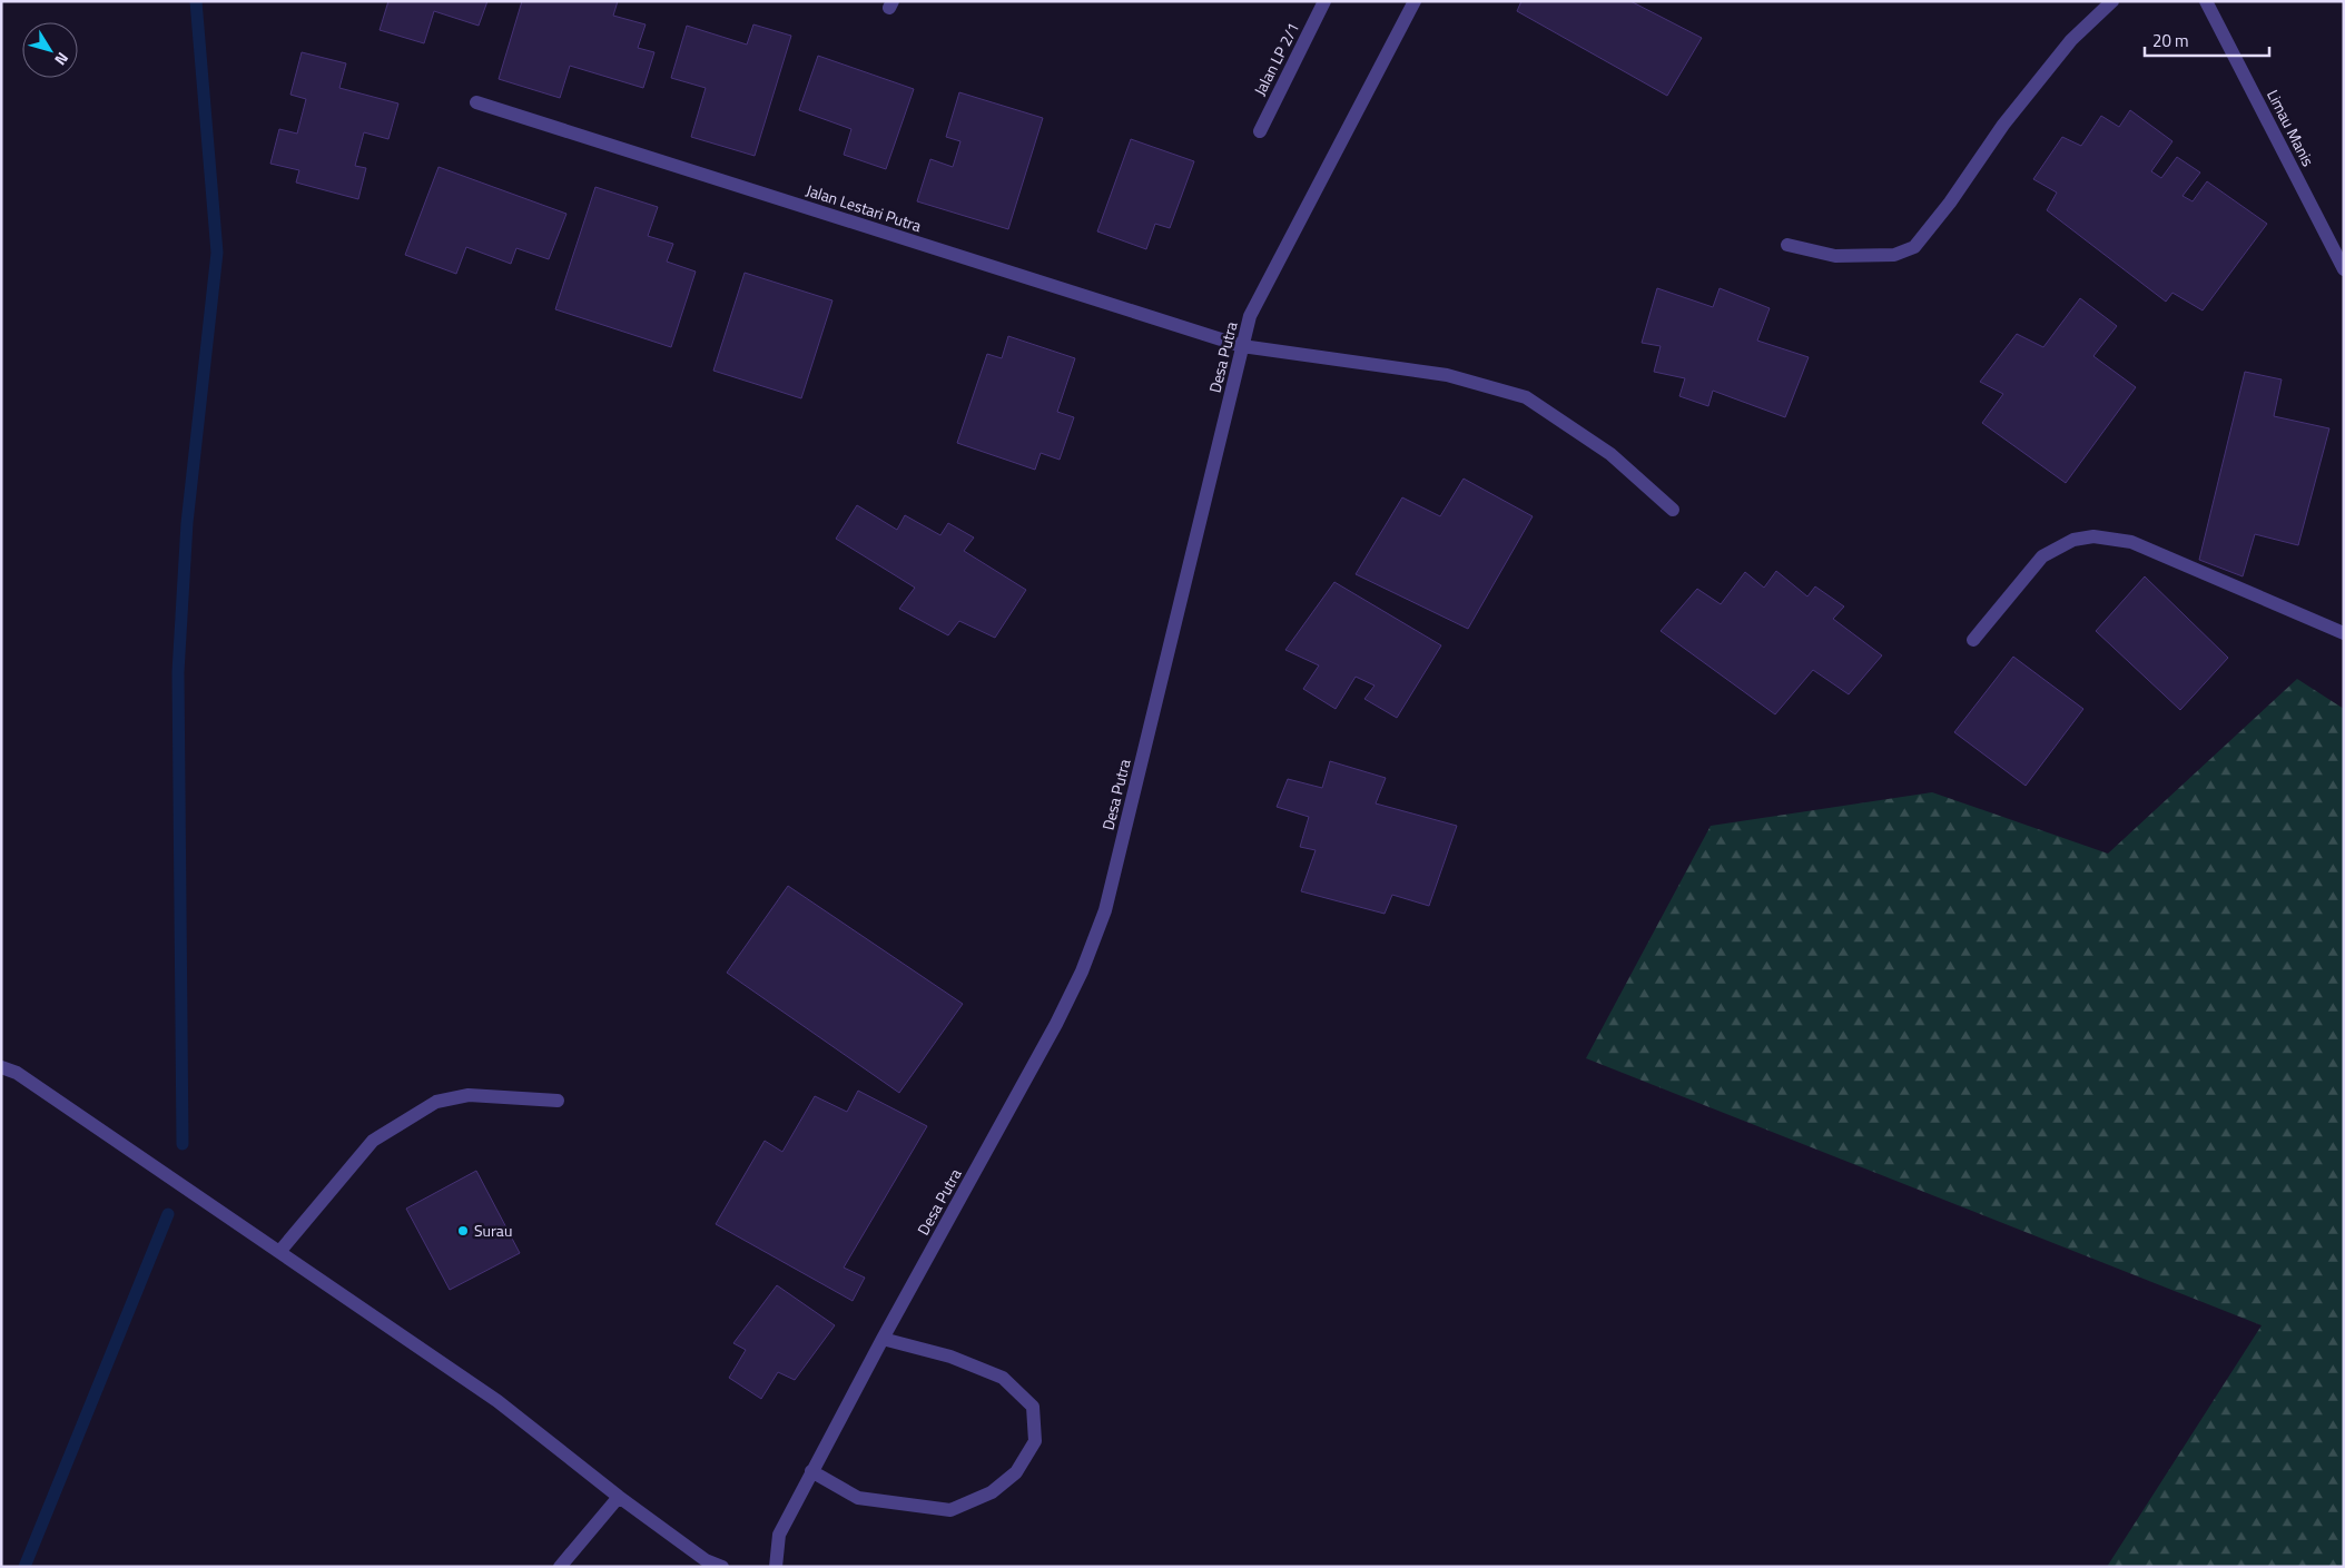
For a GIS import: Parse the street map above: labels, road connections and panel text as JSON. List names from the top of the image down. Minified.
{"streets":{"street":["Jalan LP 2/1","Limau Manis","Jalan Lestari Putra","Desa Putra"]},"crossings":[["Jalan Lestari Putra","Desa Putra"]],"places":["Surau"],"scale_bar":"20 m","north":"bottom right"}
